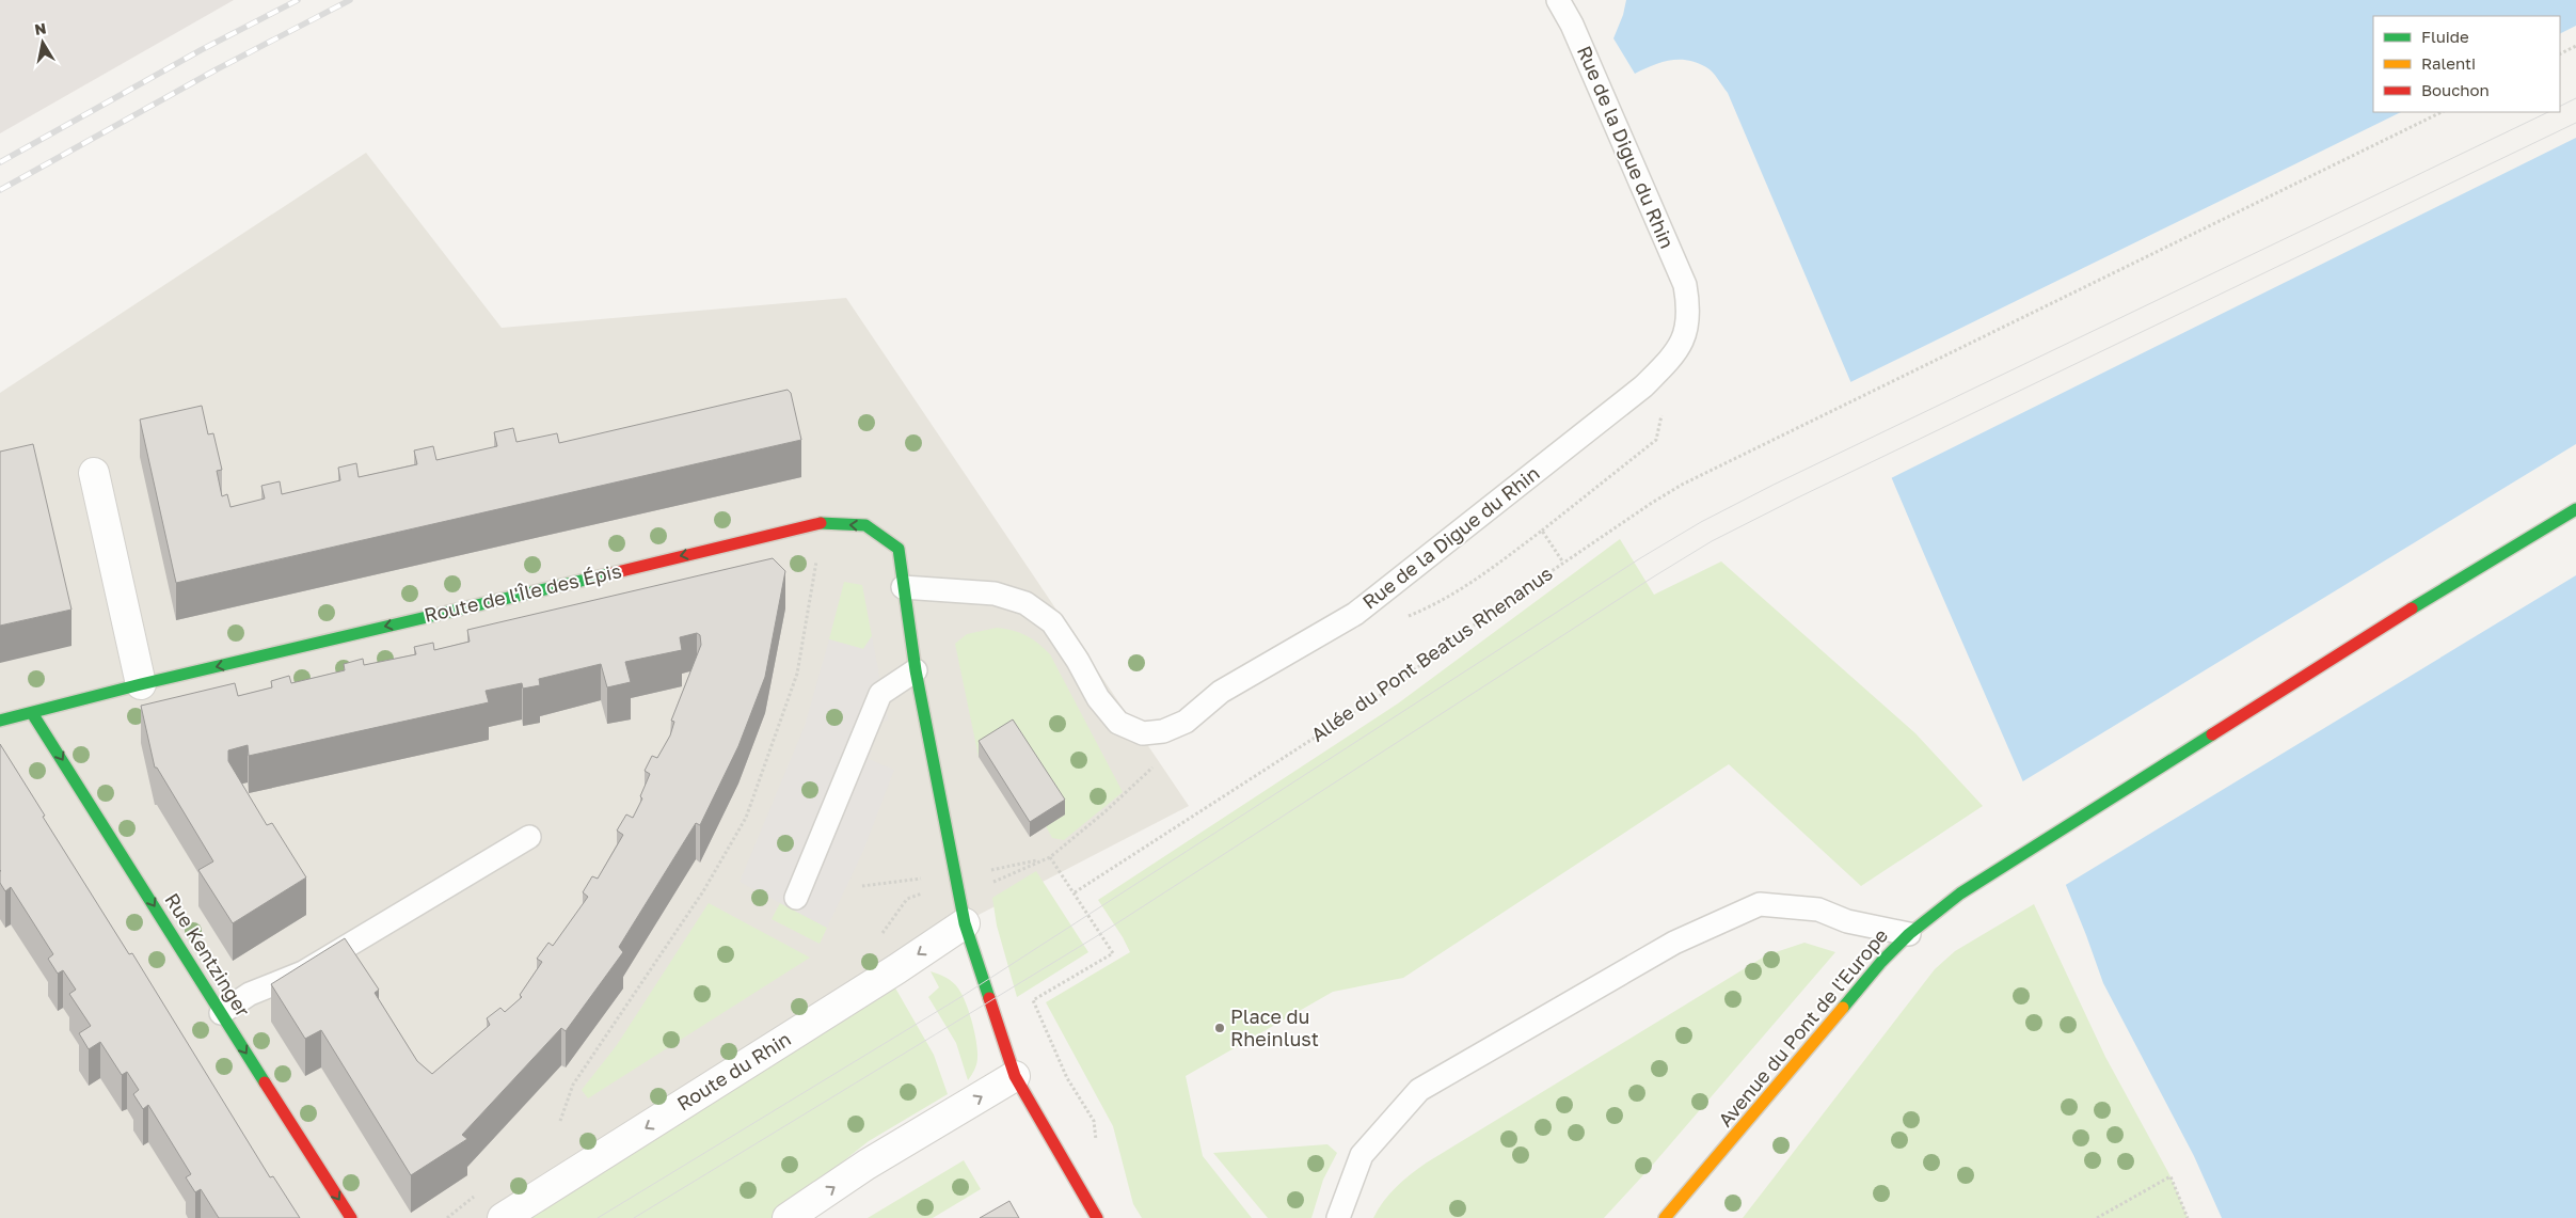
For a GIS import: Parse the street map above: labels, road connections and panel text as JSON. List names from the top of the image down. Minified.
{"streets":{"street":["Route de l'Île des Épis","Rue Kentzinger","Avenue du Pont de l'Europe","Route du Rhin"],"lane":["Rue de la Digue du Rhin"],"path":["Allée du Pont Beatus Rhenanus"]},"crossings":[["Rue de la Digue du Rhin","Route de l'Île des Épis"],["Route de l'Île des Épis","Rue Kentzinger"]],"one_way":["Route de l'Île des Épis","Rue Kentzinger"],"places":["Place du Rheinlust"],"legend":["Fluide","Ralenti","Bouchon"],"north":"top"}
